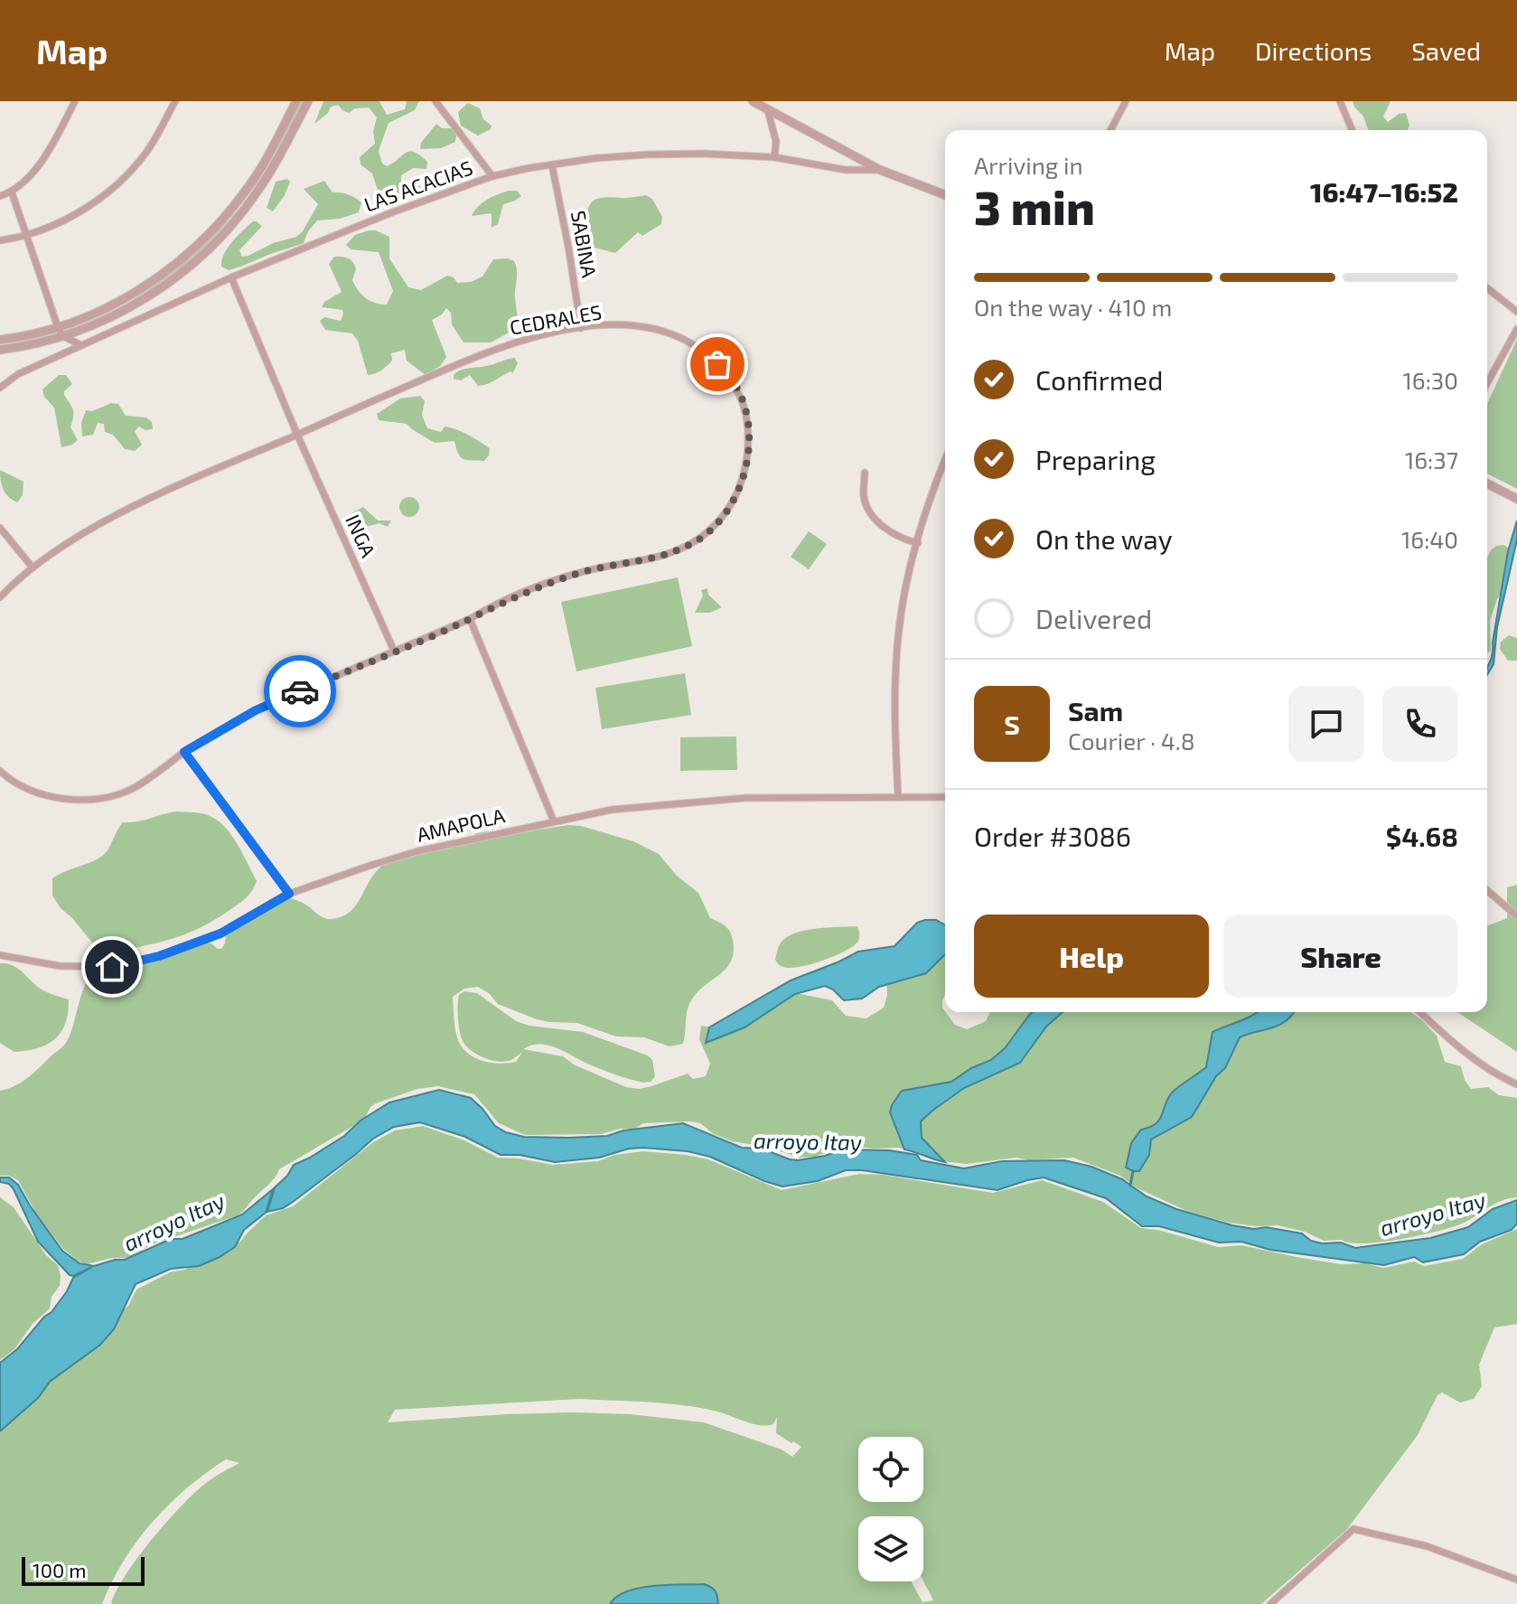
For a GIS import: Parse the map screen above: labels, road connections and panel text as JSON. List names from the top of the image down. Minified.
{"streets":{"street":["LAS ACACIAS","SABINA","CEDRALES","INGA","AMAPOLA"]},"crossings":[["LAS ACACIAS","SABINA"],["SABINA","CEDRALES"],["CEDRALES","INGA"]],"water":["arroyo Itay"],"scale_bar":"100 m","page":{"header":"Map","nav":["Map","Directions","Saved"],"heading":["3 min","Arriving in","16:47–16:52"],"panel":["Sam","Courier · 4.8","Order #3086","$4.68"],"bar":"On the way · 410 m","list":[["Confirmed","16:30"],["Preparing","16:37"],["On the way","16:40"],"Delivered"],"round":"S","buttons":["Help","Share"],"scale":"100 m"}}
